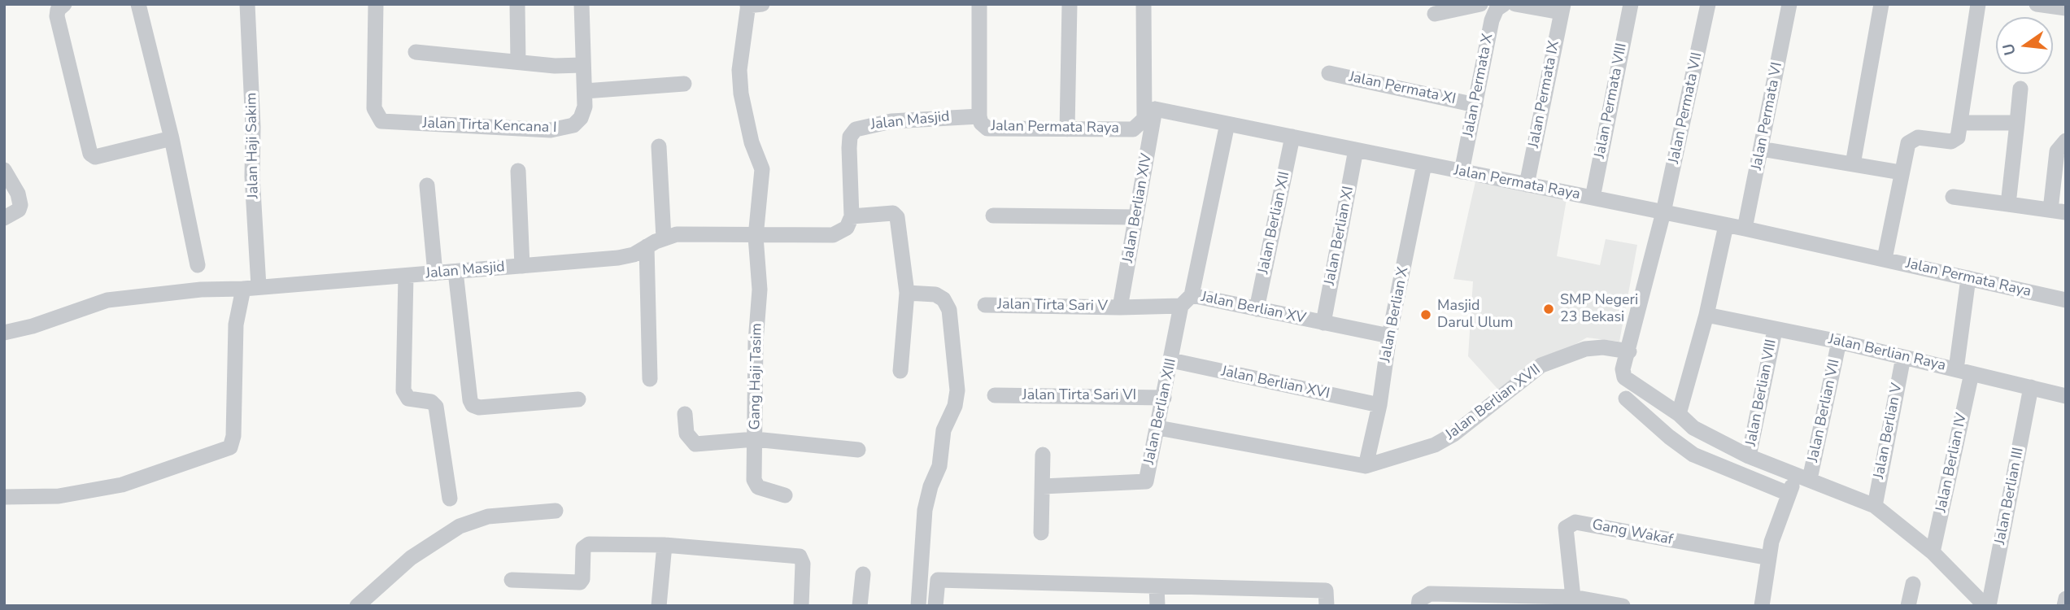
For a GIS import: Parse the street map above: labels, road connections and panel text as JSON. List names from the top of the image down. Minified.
{"streets":{"street":["Jalan Permata X","Jalan Permata XI","Jalan Permata IX","Jalan Permata VIII","Jalan Permata VII","Jalan Permata VI","Jalan Masjid","Jalan Tirta Kencana I","Jalan Permata Raya","Jalan Haji Sakim","Jalan Berlian XIV","Jalan Berlian XII","Jalan Berlian XI","Jalan Tirta Sari V","Jalan Berlian XV","Jalan Berlian X","Jalan Berlian Raya","Gang Haji Tasim","Jalan Berlian XVI","Jalan Berlian VIII","Jalan Tirta Sari VI","Jalan Berlian XVII","Jalan Berlian VII","Jalan Berlian XIII","Jalan Berlian V","Jalan Berlian IV","Jalan Berlian III","Gang Wakaf"]},"crossings":[["Jalan Permata X","Jalan Permata XI"],["Jalan Permata X","Jalan Permata Raya"],["Jalan Permata IX","Jalan Permata Raya"],["Jalan Permata VIII","Jalan Permata Raya"],["Jalan Permata VII","Jalan Permata Raya"],["Jalan Permata VII","Jalan Berlian XVII"],["Jalan Permata VI","Jalan Permata Raya"],["Jalan Masjid","Jalan Permata Raya"],["Jalan Masjid","Jalan Haji Sakim"],["Jalan Masjid","Gang Haji Tasim"],["Jalan Permata Raya","Jalan Berlian XIV"],["Jalan Permata Raya","Jalan Berlian XII"],["Jalan Permata Raya","Jalan Berlian XI"],["Jalan Permata Raya","Jalan Berlian X"],["Jalan Permata Raya","Jalan Berlian XIII"],["Jalan Berlian XIV","Jalan Tirta Sari V"],["Jalan Berlian XIV","Jalan Berlian XV"],["Jalan Berlian XII","Jalan Berlian XV"],["Jalan Berlian XI","Jalan Berlian XV"],["Jalan Tirta Sari V","Jalan Berlian XV"],["Jalan Berlian XV","Jalan Berlian X"],["Jalan Berlian XV","Jalan Berlian XIII"],["Jalan Berlian X","Jalan Berlian XVI"],["Jalan Berlian X","Jalan Berlian XVII"],["Jalan Berlian Raya","Jalan Berlian VIII"],["Jalan Berlian Raya","Jalan Berlian VII"],["Jalan Berlian Raya","Jalan Berlian V"],["Jalan Berlian Raya","Jalan Berlian IV"],["Jalan Berlian Raya","Jalan Berlian III"],["Jalan Berlian XVI","Jalan Berlian XIII"],["Jalan Tirta Sari VI","Jalan Berlian XIII"],["Jalan Berlian XVII","Jalan Berlian XIII"],["Jalan Berlian VII","Gang Wakaf"]],"places":["SMP Negeri 23 Bekasi","Masjid Darul Ulum"],"north":"left"}
